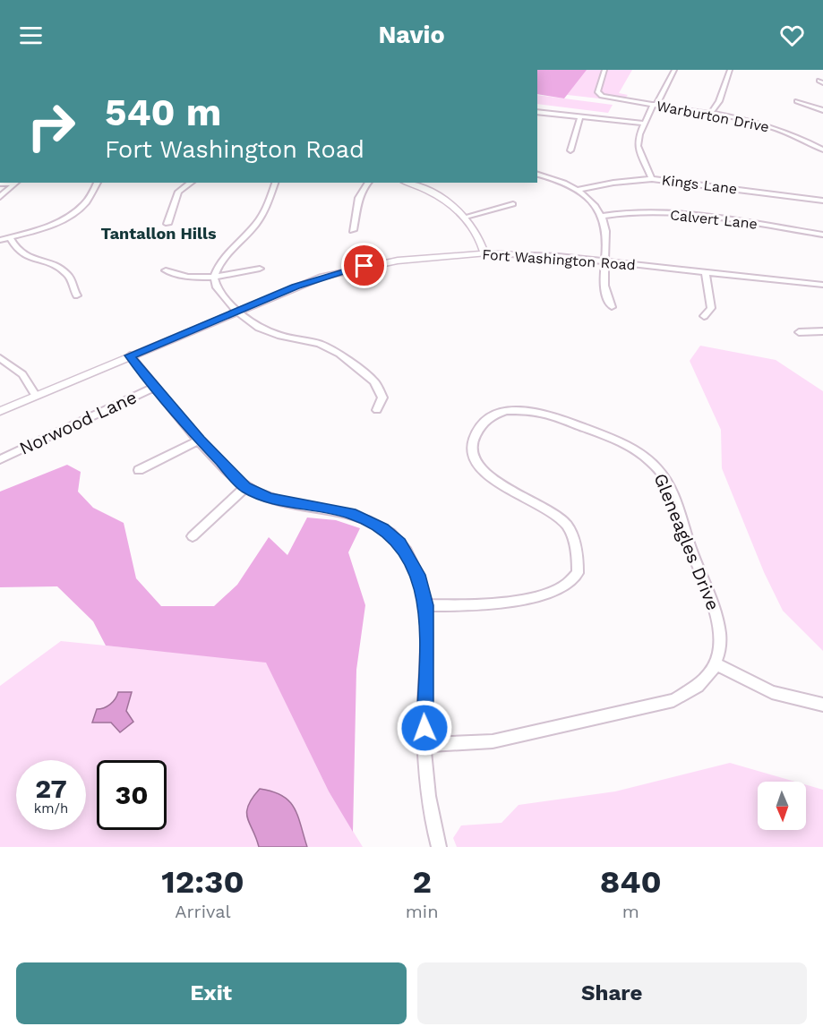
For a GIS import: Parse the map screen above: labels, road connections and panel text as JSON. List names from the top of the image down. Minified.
{"streets":{"main road":["Fort Washington Road"],"street":["Warburton Drive","Kings Lane","Calvert Lane","Norwood Lane","Gleneagles Drive"]},"districts":["Tantallon Hills"],"north":"bottom","page":{"header":"Navio","turn":["540 m","Fort Washington Road"],"speed":"27 km/h","limit":"30","eta":["12:30","Arrival","2","min","840","m"],"buttons":["Exit","Share"]}}
